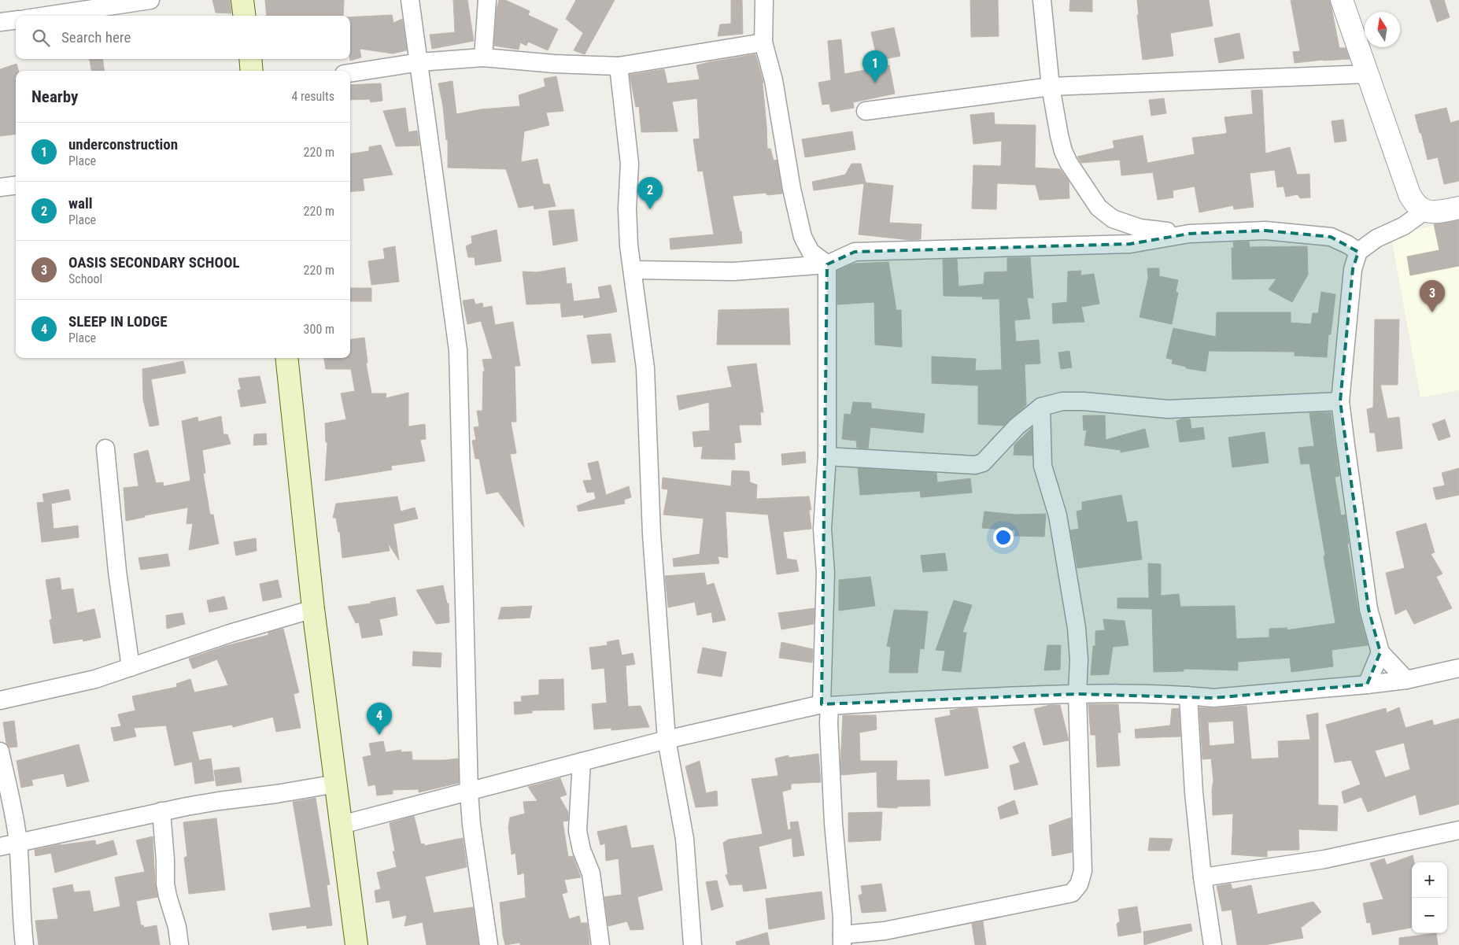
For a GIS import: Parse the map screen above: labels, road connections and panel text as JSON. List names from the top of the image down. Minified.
{"north":"top","page":{"search":"Search here","pins":["1","2","3","4"],"heading":["Nearby","4 results"],"list":[{"mark":"1","name":"underconstruction","note":"Place","value":"220 m"},{"mark":"2","name":"wall","note":"Place","value":"220 m"},{"mark":"3","name":"OASIS SECONDARY SCHOOL","note":"School","value":"220 m"},{"mark":"4","name":"SLEEP IN LODGE","note":"Place","value":"300 m"}],"map_buttons":["+","−"]}}
